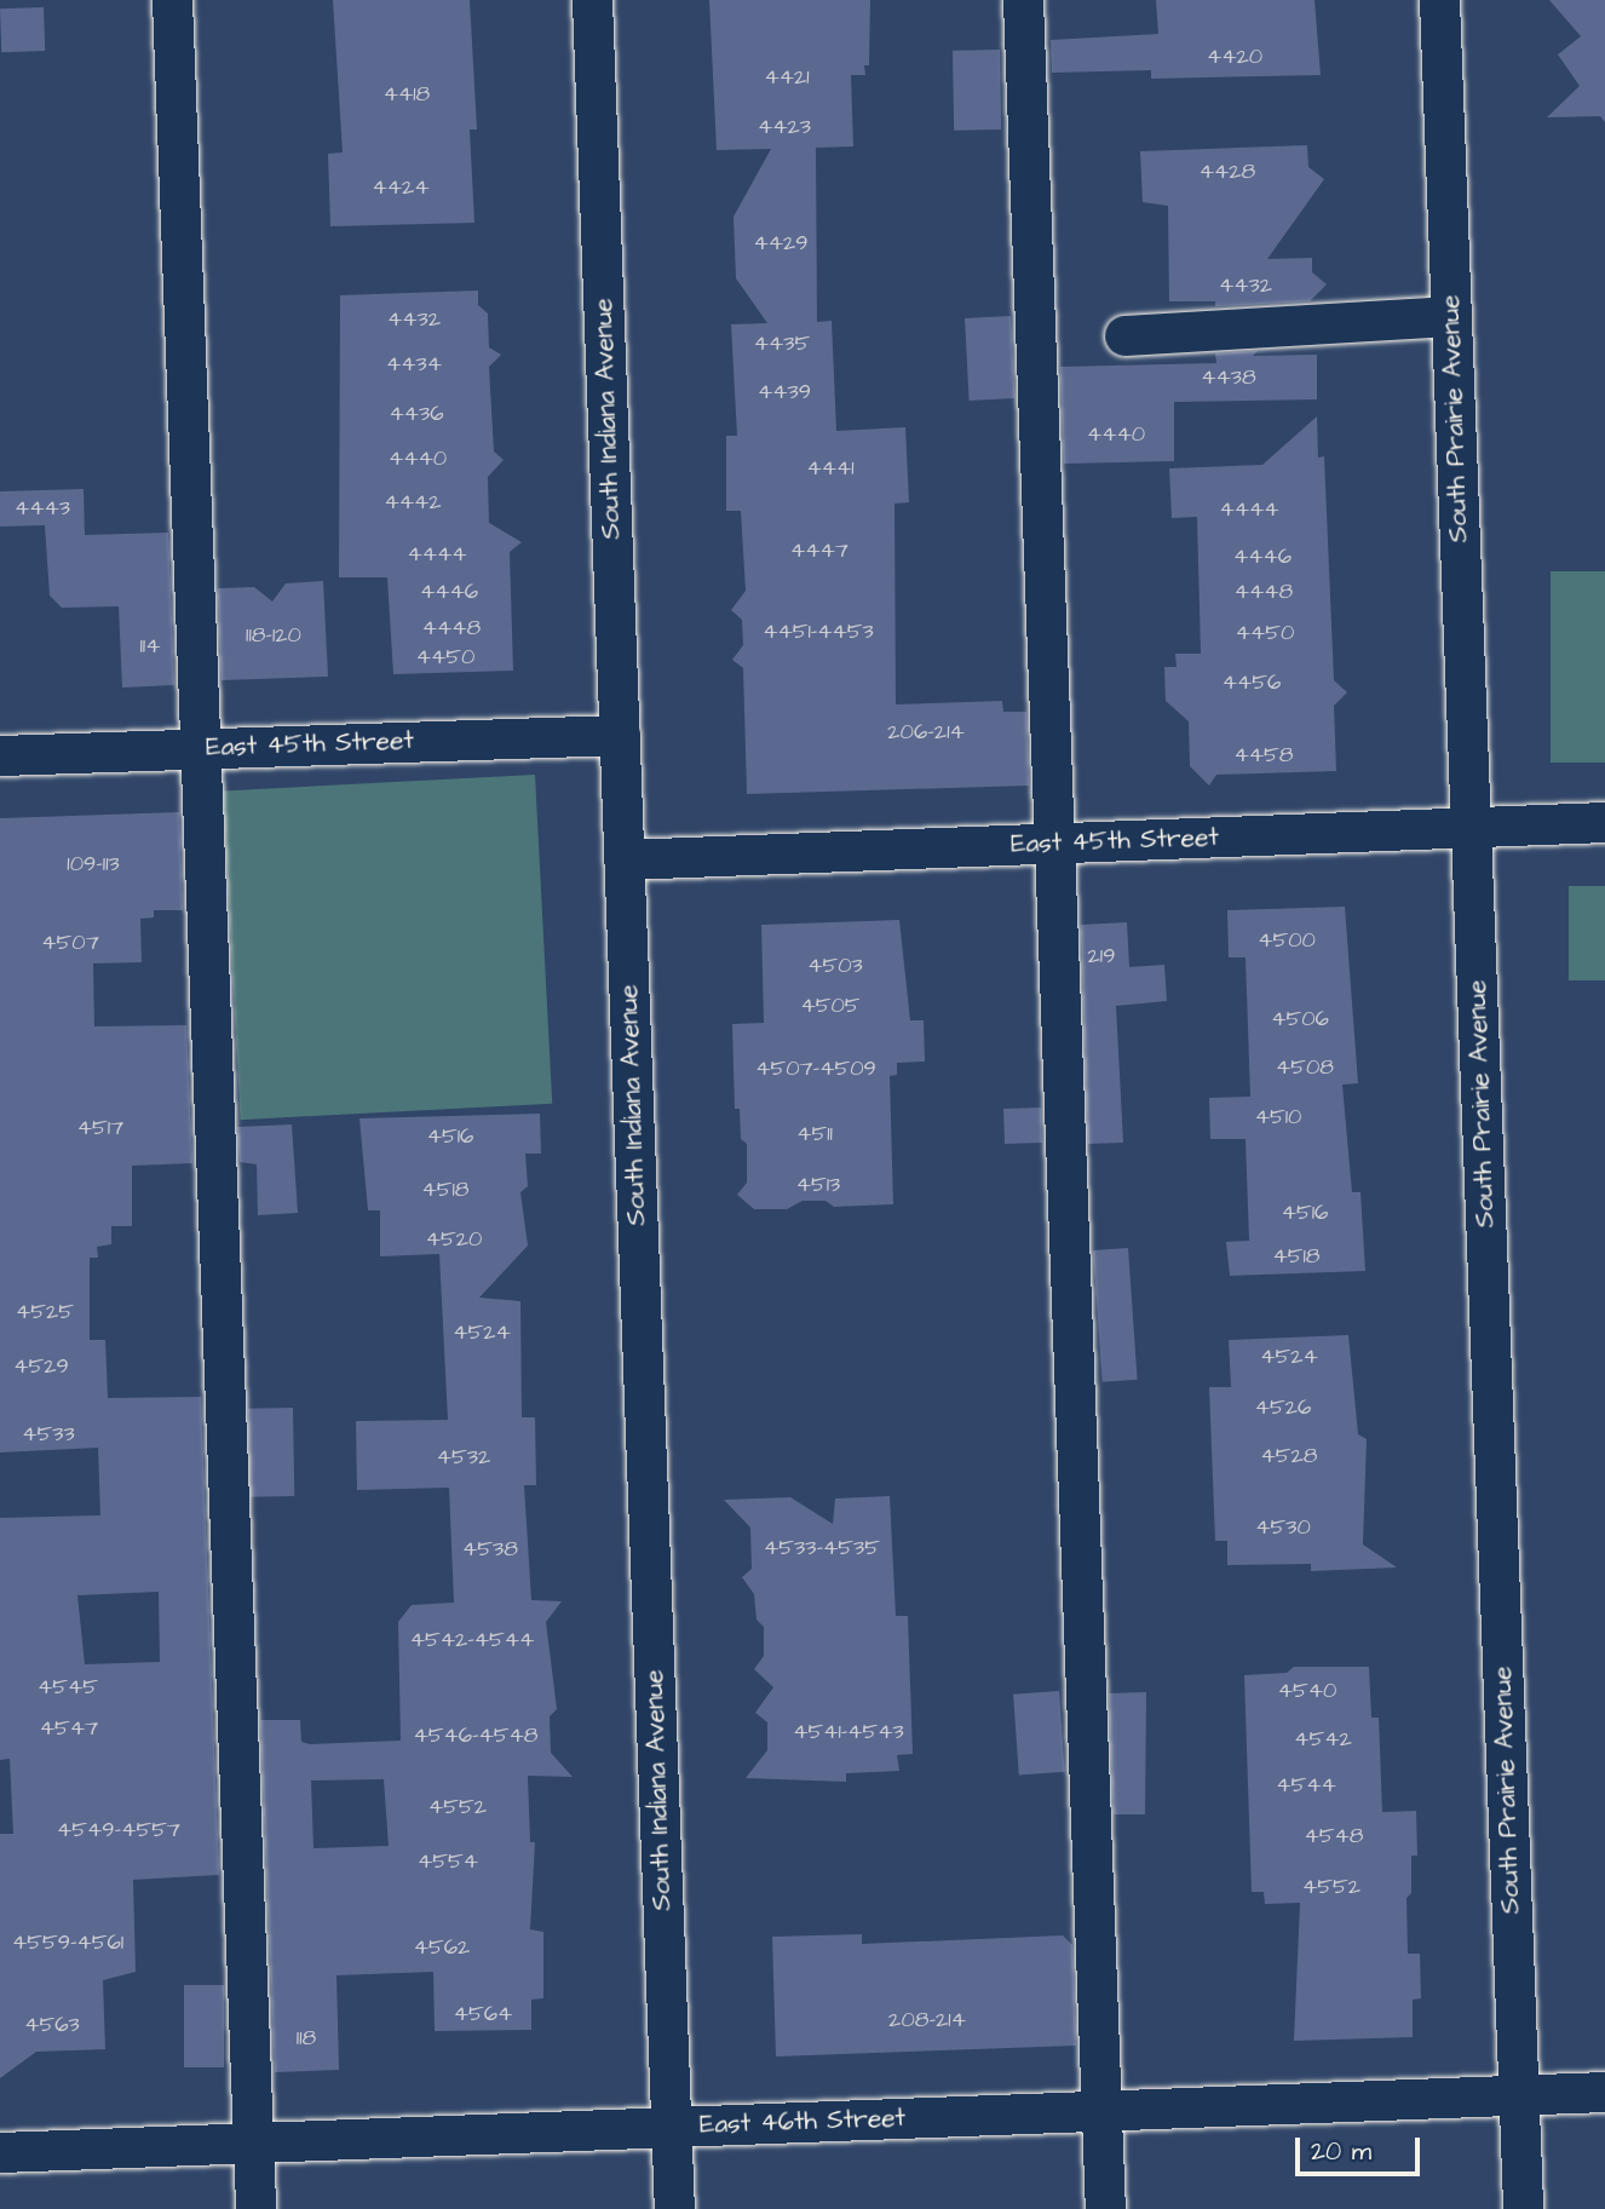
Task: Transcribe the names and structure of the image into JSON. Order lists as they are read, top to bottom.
{
  "streets": {
    "street": [
      "South Indiana Avenue",
      "South Prairie Avenue",
      "East 45th Street",
      "East 46th Street"
    ]
  },
  "crossings": [
    ["South Indiana Avenue", "East 45th Street"],
    ["South Indiana Avenue", "East 46th Street"],
    ["South Prairie Avenue", "East 45th Street"],
    ["South Prairie Avenue", "East 46th Street"]
  ],
  "house_numbers": [
    "4420",
    "4421",
    "4418",
    "4423",
    "4428",
    "4424",
    "4429",
    "4432",
    "4432",
    "4435",
    "4434",
    "4438",
    "4439",
    "4436",
    "4440",
    "4440",
    "4441",
    "4442",
    "4443",
    "4444",
    "4447",
    "4444",
    "4446",
    "4446",
    "4448",
    "4448",
    "4451-4453",
    "4450",
    "118-120",
    "114",
    "4450",
    "4456",
    "206-214",
    "4458",
    "109-113",
    "4500",
    "4507",
    "219",
    "4503",
    "4505",
    "4506",
    "4508",
    "4507-4509",
    "4510",
    "4517",
    "4511",
    "4516",
    "4513",
    "4518",
    "4516",
    "4520",
    "4518",
    "4525",
    "4524",
    "4524",
    "4529",
    "4526",
    "4533",
    "4528",
    "4532",
    "4530",
    "4533-4535",
    "4538",
    "4542-4544",
    "4545",
    "4540",
    "4547",
    "4541-4543",
    "4546-4548",
    "4542",
    "4544",
    "4552",
    "4549-4557",
    "4548",
    "4554",
    "4552",
    "4559-4561",
    "4562",
    "4564",
    "208-214",
    "4563",
    "118"
  ],
  "scale_bar": "20 m"
}
